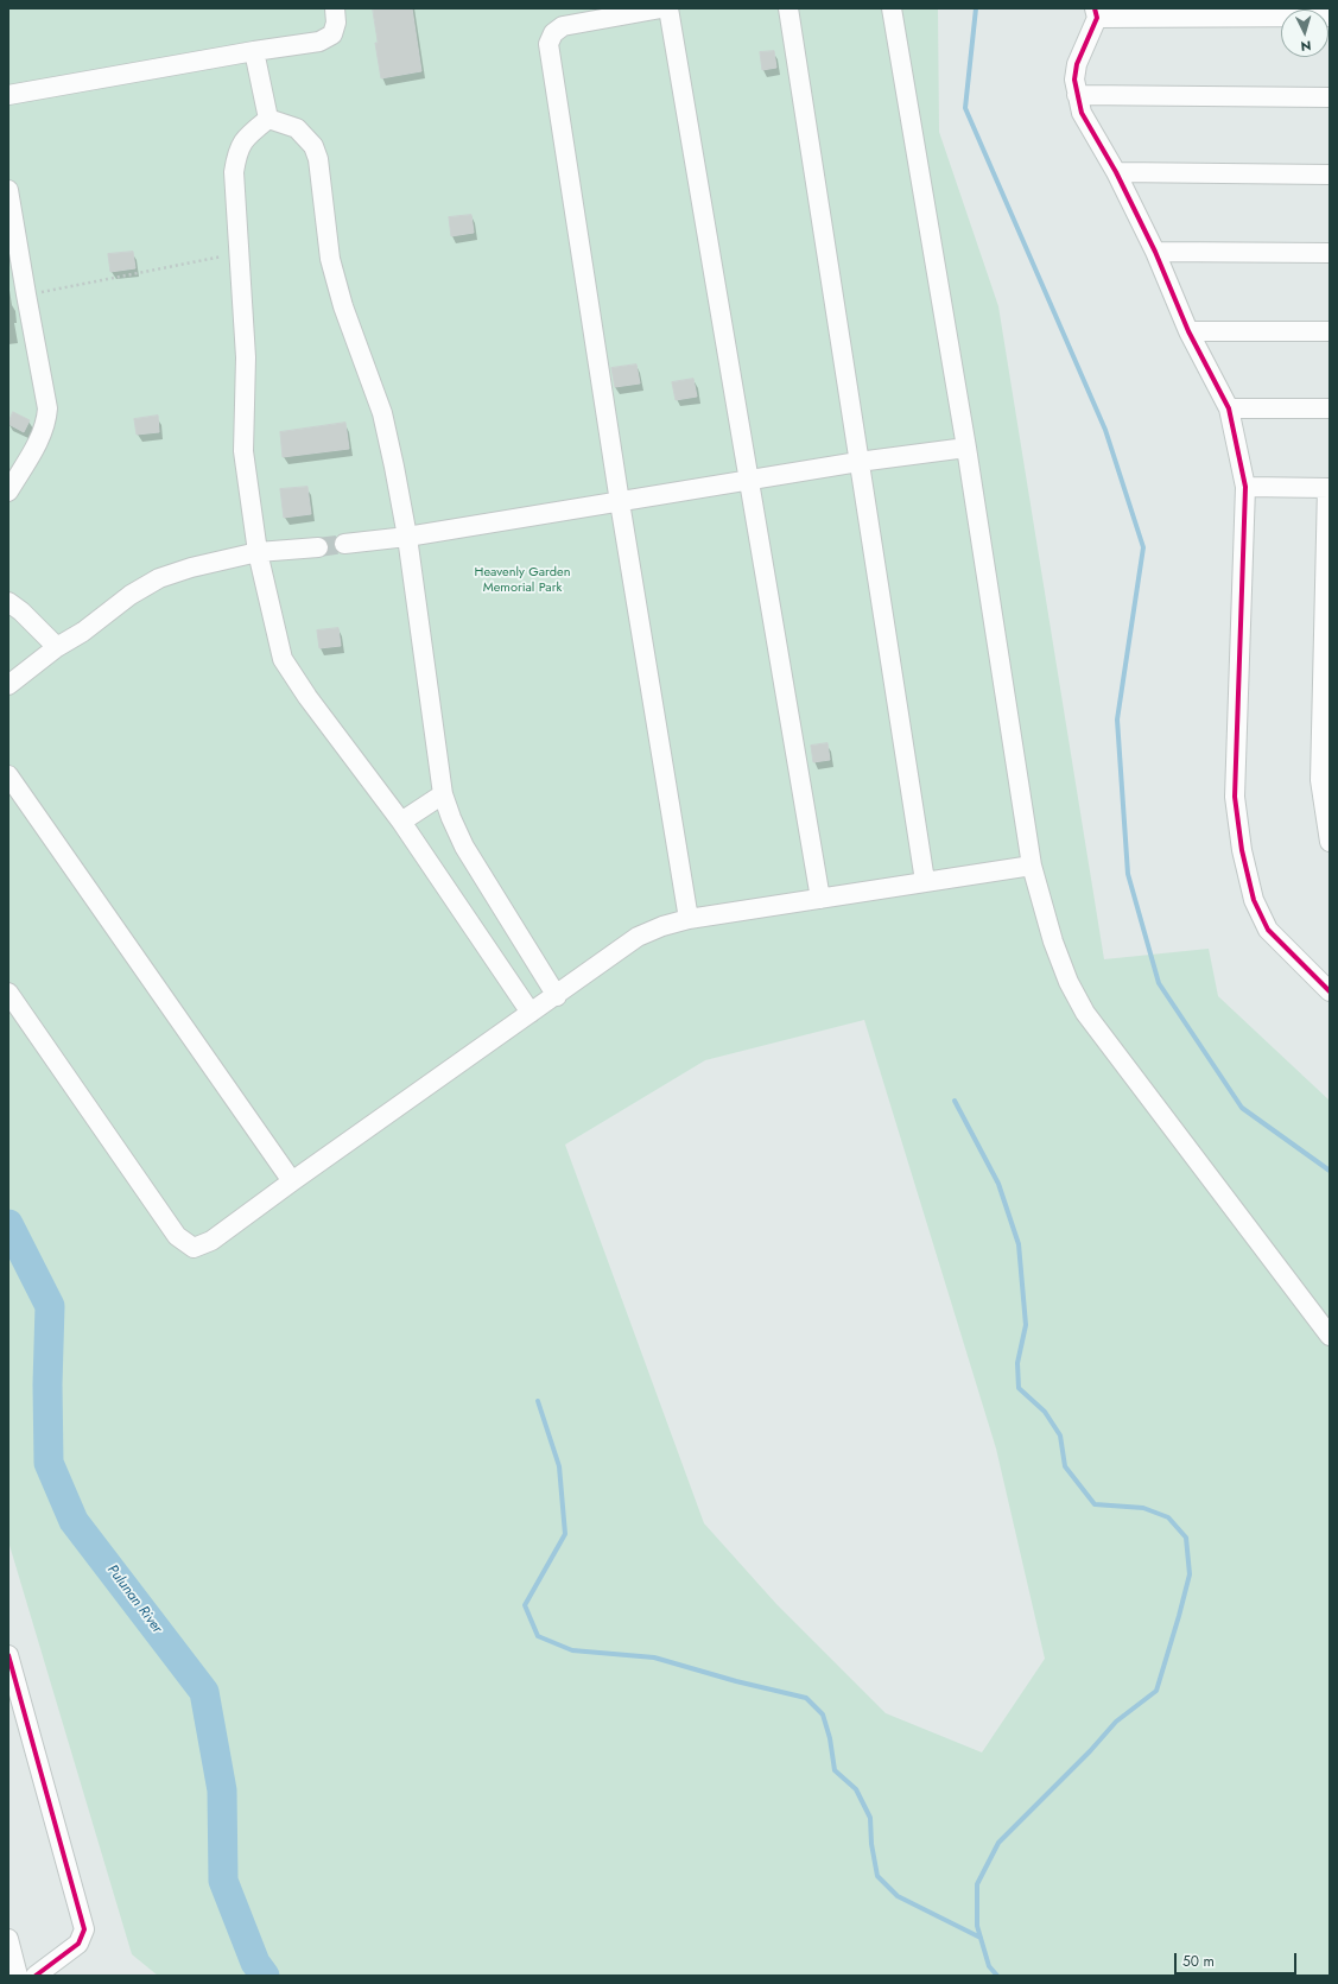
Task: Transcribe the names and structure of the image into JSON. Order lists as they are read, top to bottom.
{
  "water": ["Pulunan River"],
  "parks": ["Heavenly Garden Memorial Park"],
  "scale_bar": "50 m",
  "north": "bottom"
}
